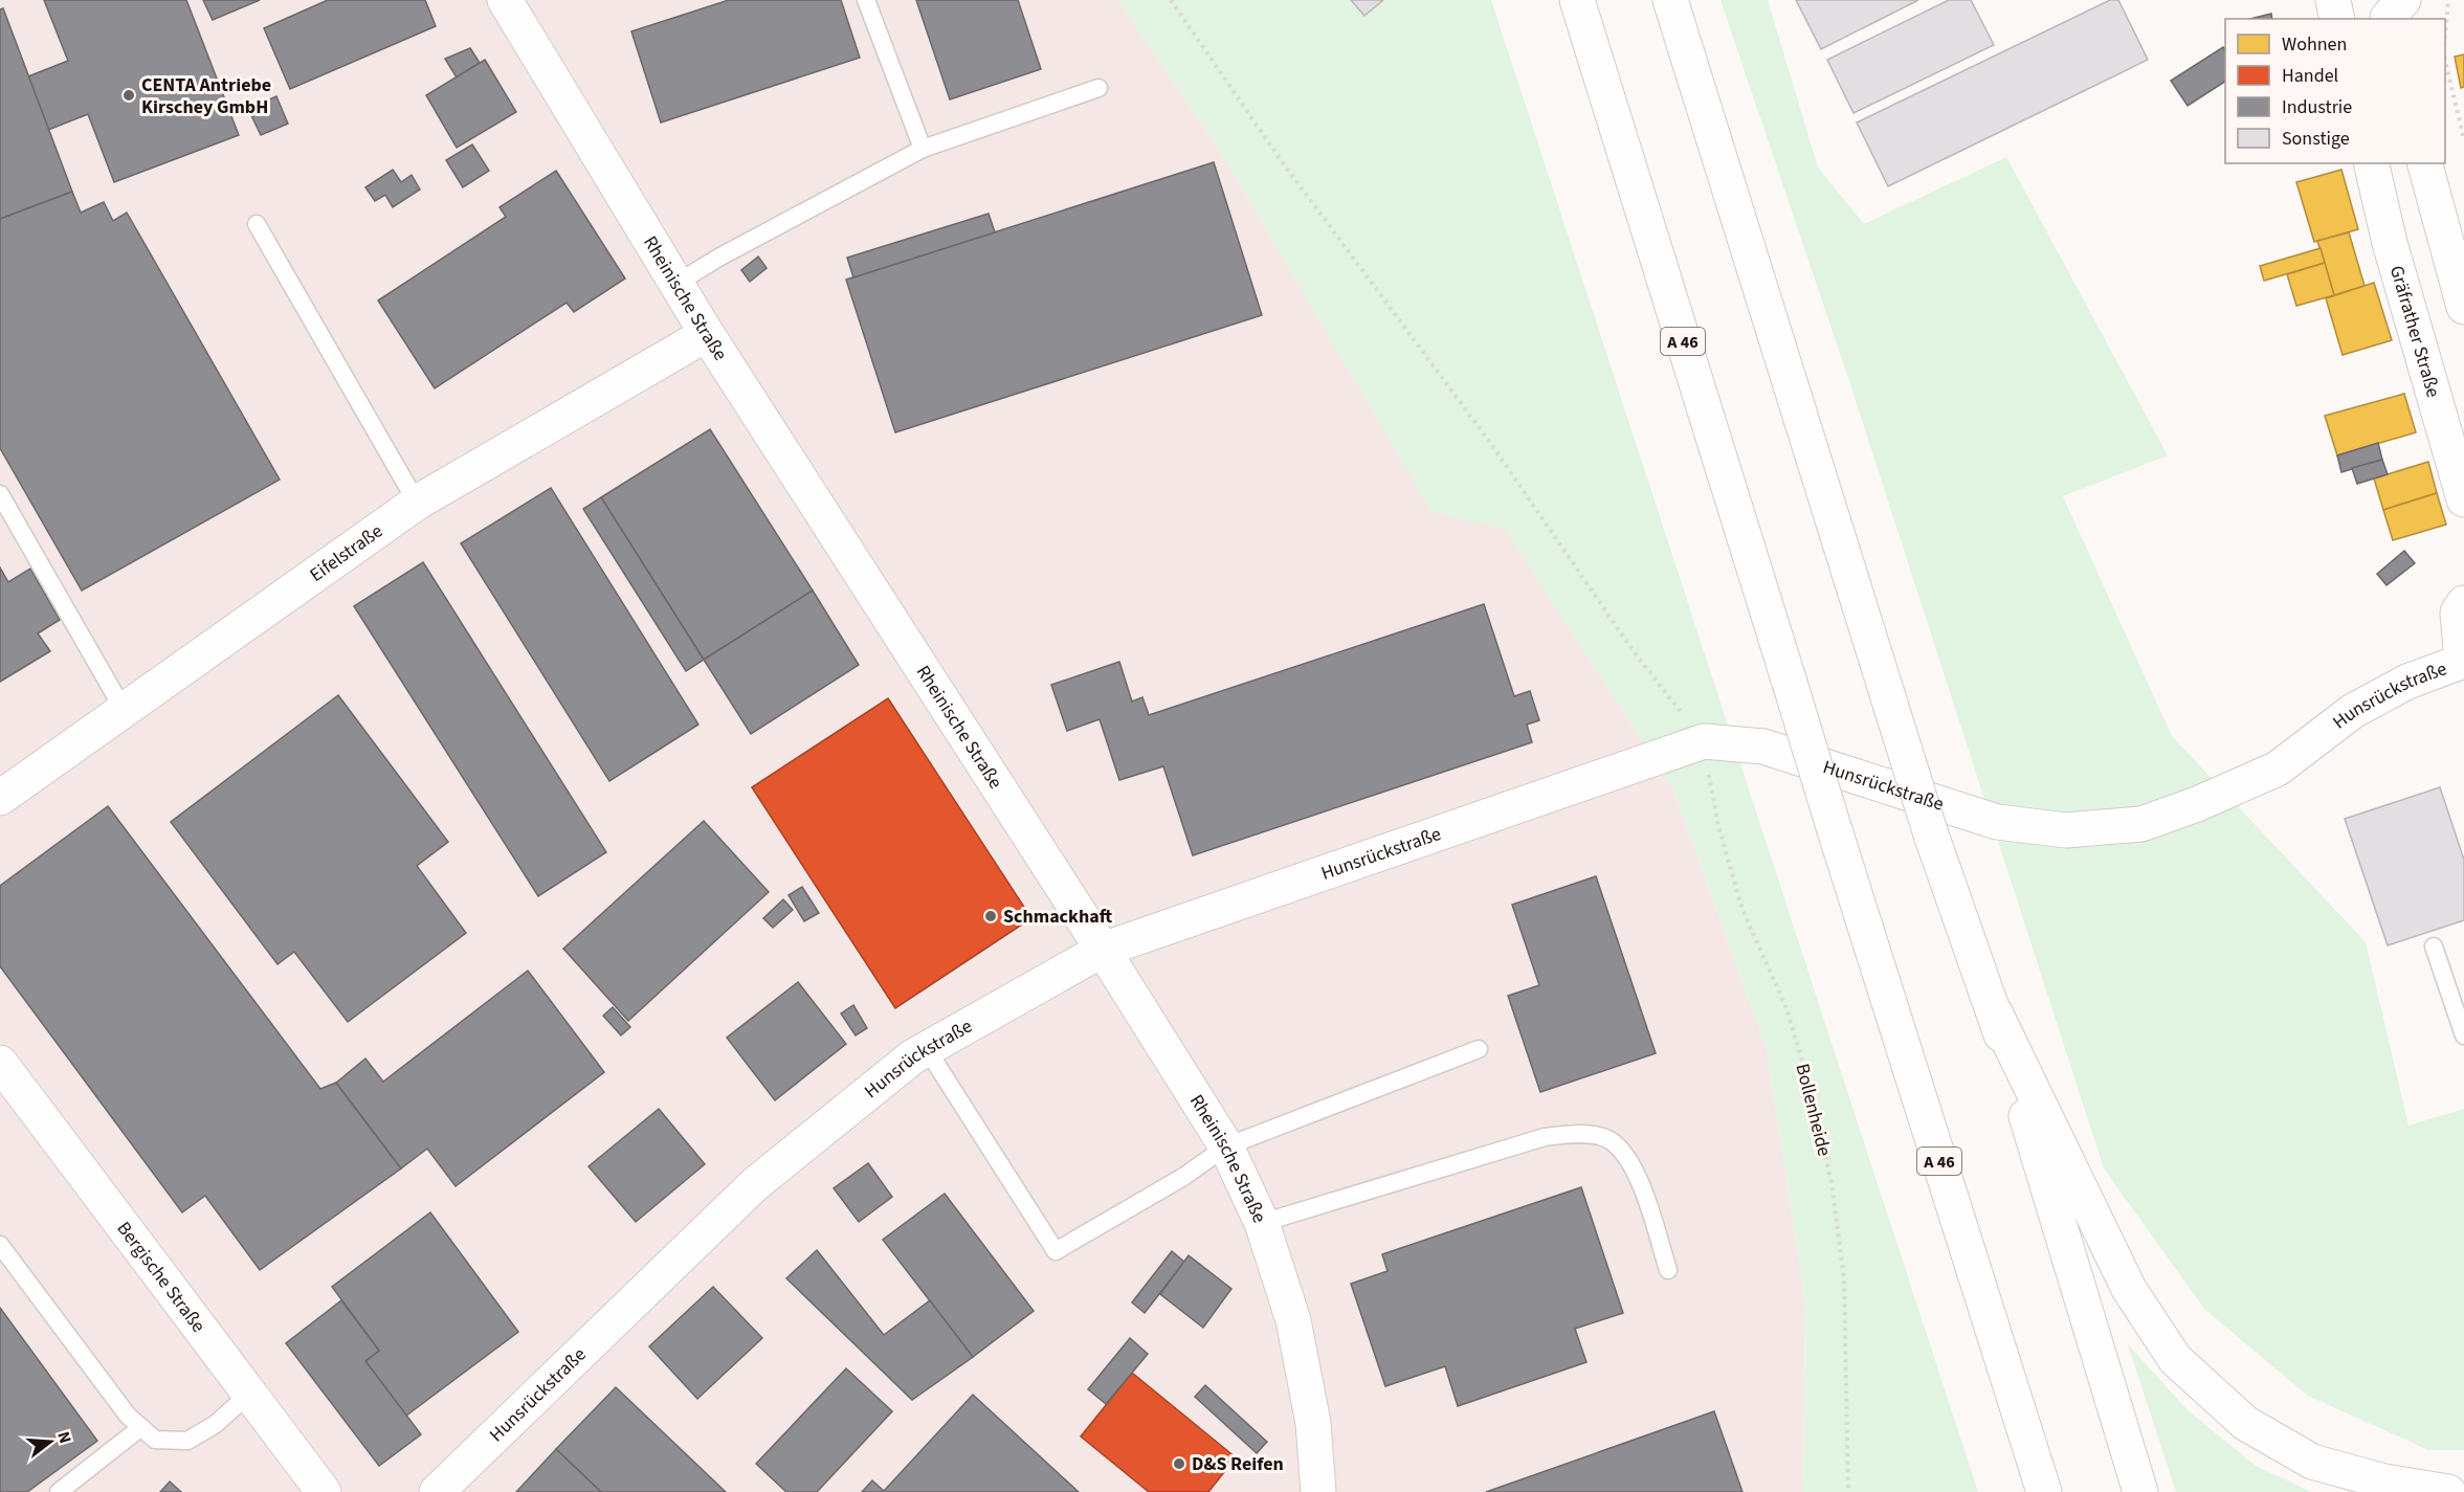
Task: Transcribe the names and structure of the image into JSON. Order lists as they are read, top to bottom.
{
  "streets": {
    "main road": [
      "Rheinische Straße",
      "Gräfrather Straße",
      "A 46",
      "Eifelstraße",
      "Hunsrückstraße",
      "Bergische Straße"
    ],
    "path": ["Bollenheide"]
  },
  "crossings": [
    ["Rheinische Straße", "Eifelstraße"],
    ["Rheinische Straße", "Hunsrückstraße"],
    ["Hunsrückstraße", "Bollenheide"]
  ],
  "places": ["CENTA Antriebe Kirschey GmbH", "Schmackhaft", "D&S Reifen"],
  "legend": [
    "Wohnen",
    "Handel",
    "Industrie",
    "Sonstige"
  ],
  "north": "right"
}
